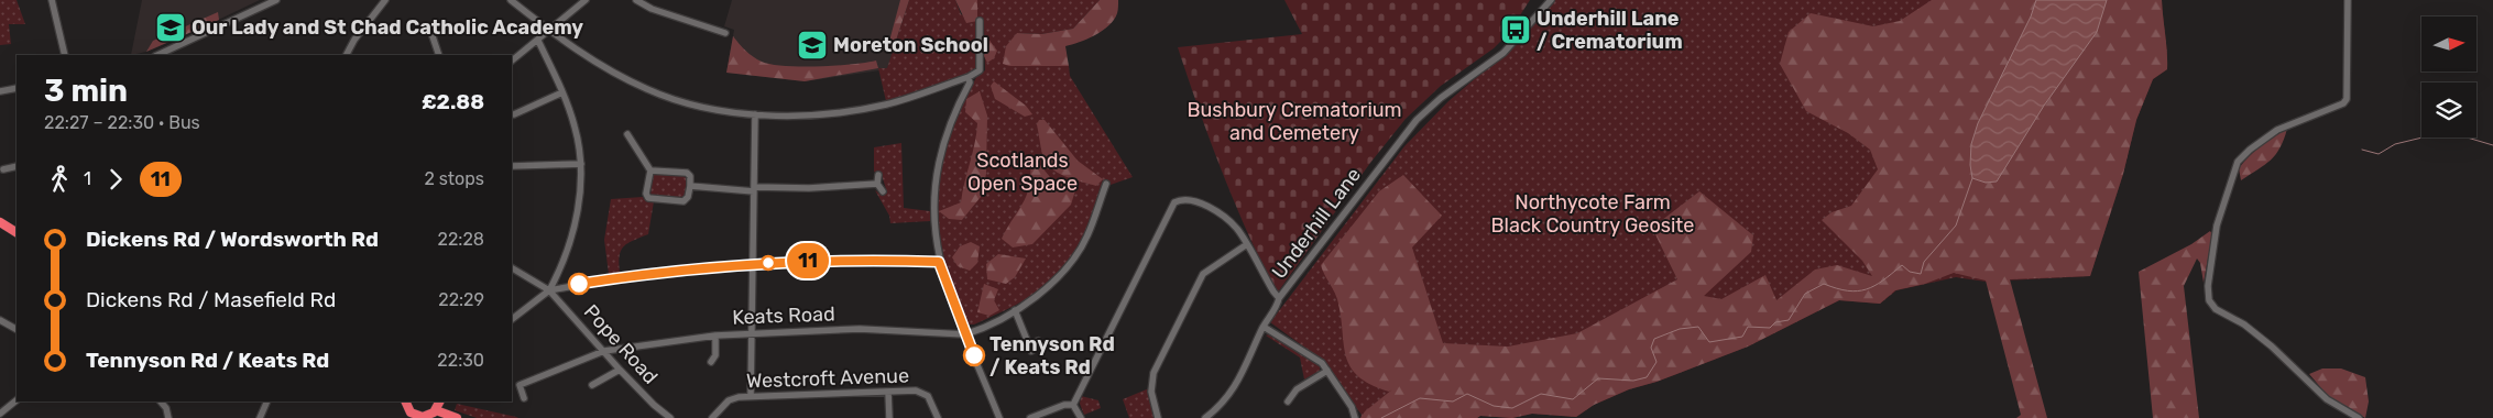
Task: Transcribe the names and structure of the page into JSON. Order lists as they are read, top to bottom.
{
  "streets": {
    "street": [
      "Underhill Lane",
      "Keats Road",
      "Pope Road",
      "Westcroft Avenue"
    ]
  },
  "crossings": [
    ["Keats Road", "Pope Road"]
  ],
  "parks": ["Bushbury Crematorium and Cemetery", "Scotlands Open Space", "Northycote Farm Black Country Geosite"],
  "places": {
    "school or university": ["Our Lady and St Chad Catholic Academy", "Moreton School"],
    "bus stop": ["Underhill Lane / Crematorium"],
    "other": ["Tennyson Rd / Keats Rd"]
  },
  "lines": ["bus line 11"],
  "north": "right",
  "page": {
    "on_map": "11",
    "heading": ["3 min", "22:27 – 22:30 · Bus", "£2.88"],
    "legs": ["1", "11", "2 stops"],
    "list": [
      {
        "name": "Dickens Rd / Wordsworth Rd",
        "value": "22:28"
      },
      {
        "name": "Dickens Rd / Masefield Rd",
        "value": "22:29"
      },
      {
        "name": "Tennyson Rd / Keats Rd",
        "value": "22:30"
      }
    ]
  }
}
